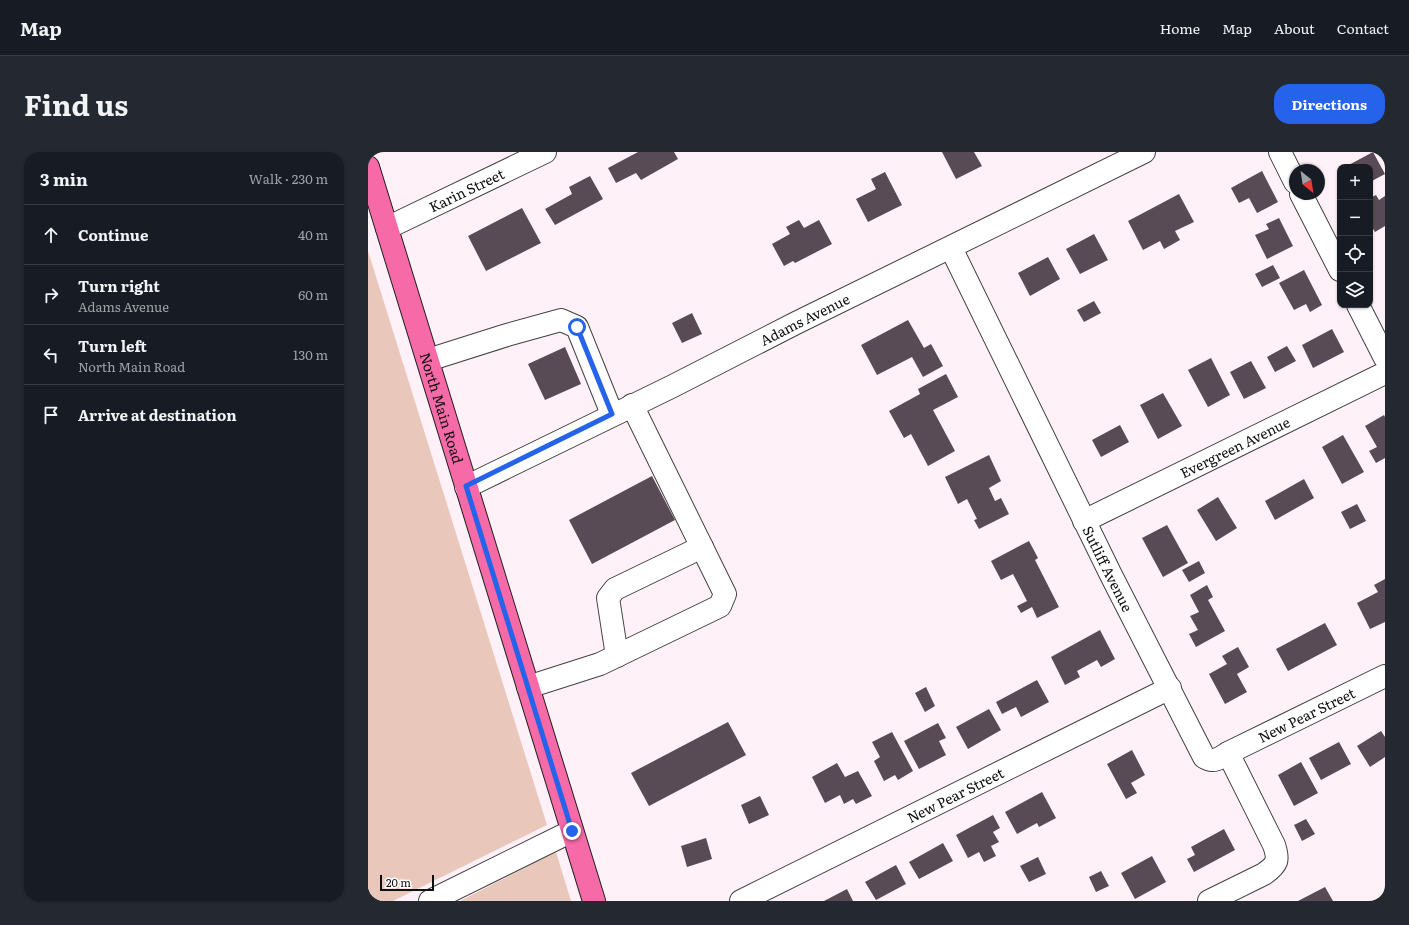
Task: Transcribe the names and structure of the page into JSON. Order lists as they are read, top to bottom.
{
  "streets": {
    "main road": ["North Main Road"],
    "street": [
      "Karin Street",
      "Adams Avenue",
      "Evergreen Avenue",
      "Sutliff Avenue",
      "New Pear Street"
    ]
  },
  "crossings": [
    ["Karin Street", "North Main Road"],
    ["Adams Avenue", "North Main Road"],
    ["Adams Avenue", "Sutliff Avenue"],
    ["Evergreen Avenue", "Sutliff Avenue"],
    ["Sutliff Avenue", "New Pear Street"]
  ],
  "scale_bar": "20 m",
  "north": "bottom right",
  "page": {
    "header": "Map",
    "nav": [
      "Home",
      "Map",
      "About",
      "Contact"
    ],
    "title": "Find us",
    "buttons": "Directions",
    "heading": ["3 min", "Walk · 230 m"],
    "map_buttons": ["+", "−"],
    "list": [
      ["Continue", "40 m"],
      ["Turn right", "Adams Avenue", "60 m"],
      ["Turn left", "North Main Road", "130 m"],
      "Arrive at destination"
    ],
    "scale": "20 m"
  }
}
